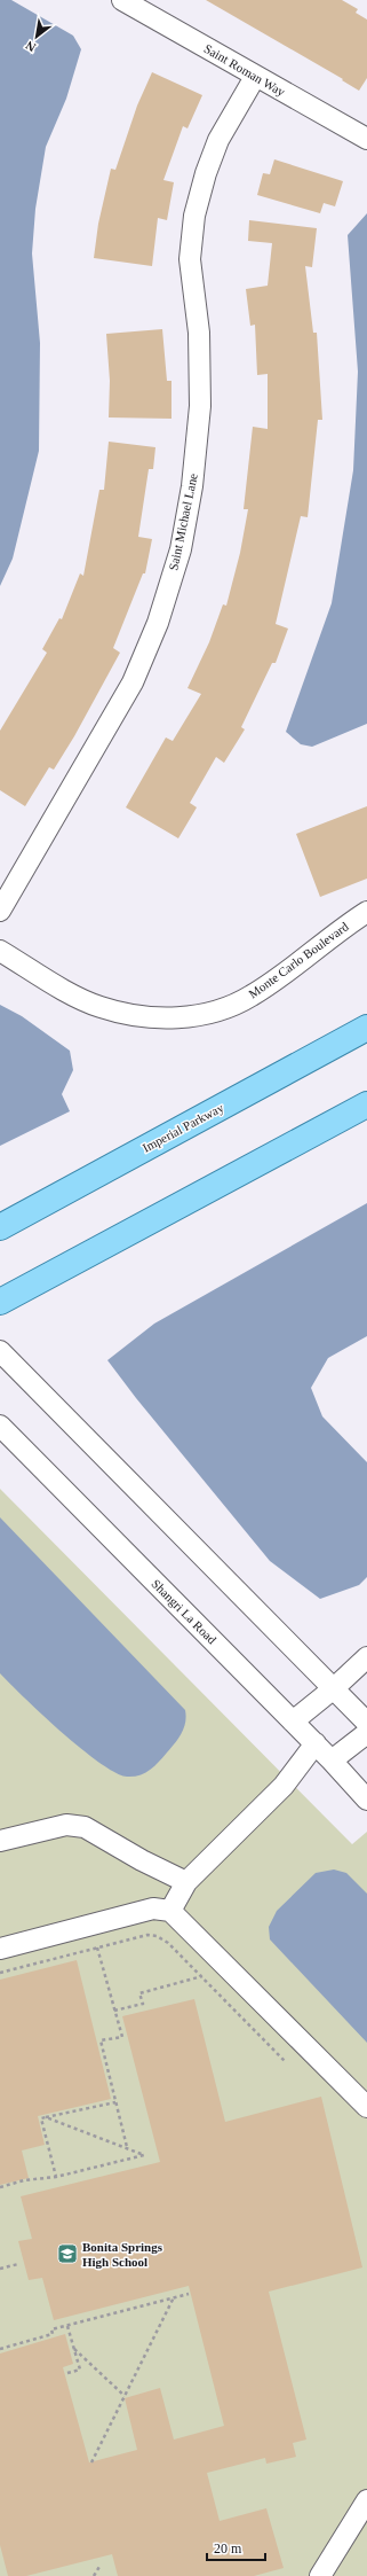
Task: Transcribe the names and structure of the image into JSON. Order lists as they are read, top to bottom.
{
  "streets": {
    "main road": ["Imperial Parkway"],
    "street": [
      "Saint Roman Way",
      "Saint Michael Lane",
      "Monte Carlo Boulevard",
      "Shangri La Road"
    ]
  },
  "crossings": [
    ["Saint Roman Way", "Saint Michael Lane"]
  ],
  "places": {
    "school or university": ["Bonita Springs High School"]
  },
  "scale_bar": "20 m",
  "north": "bottom left"
}
